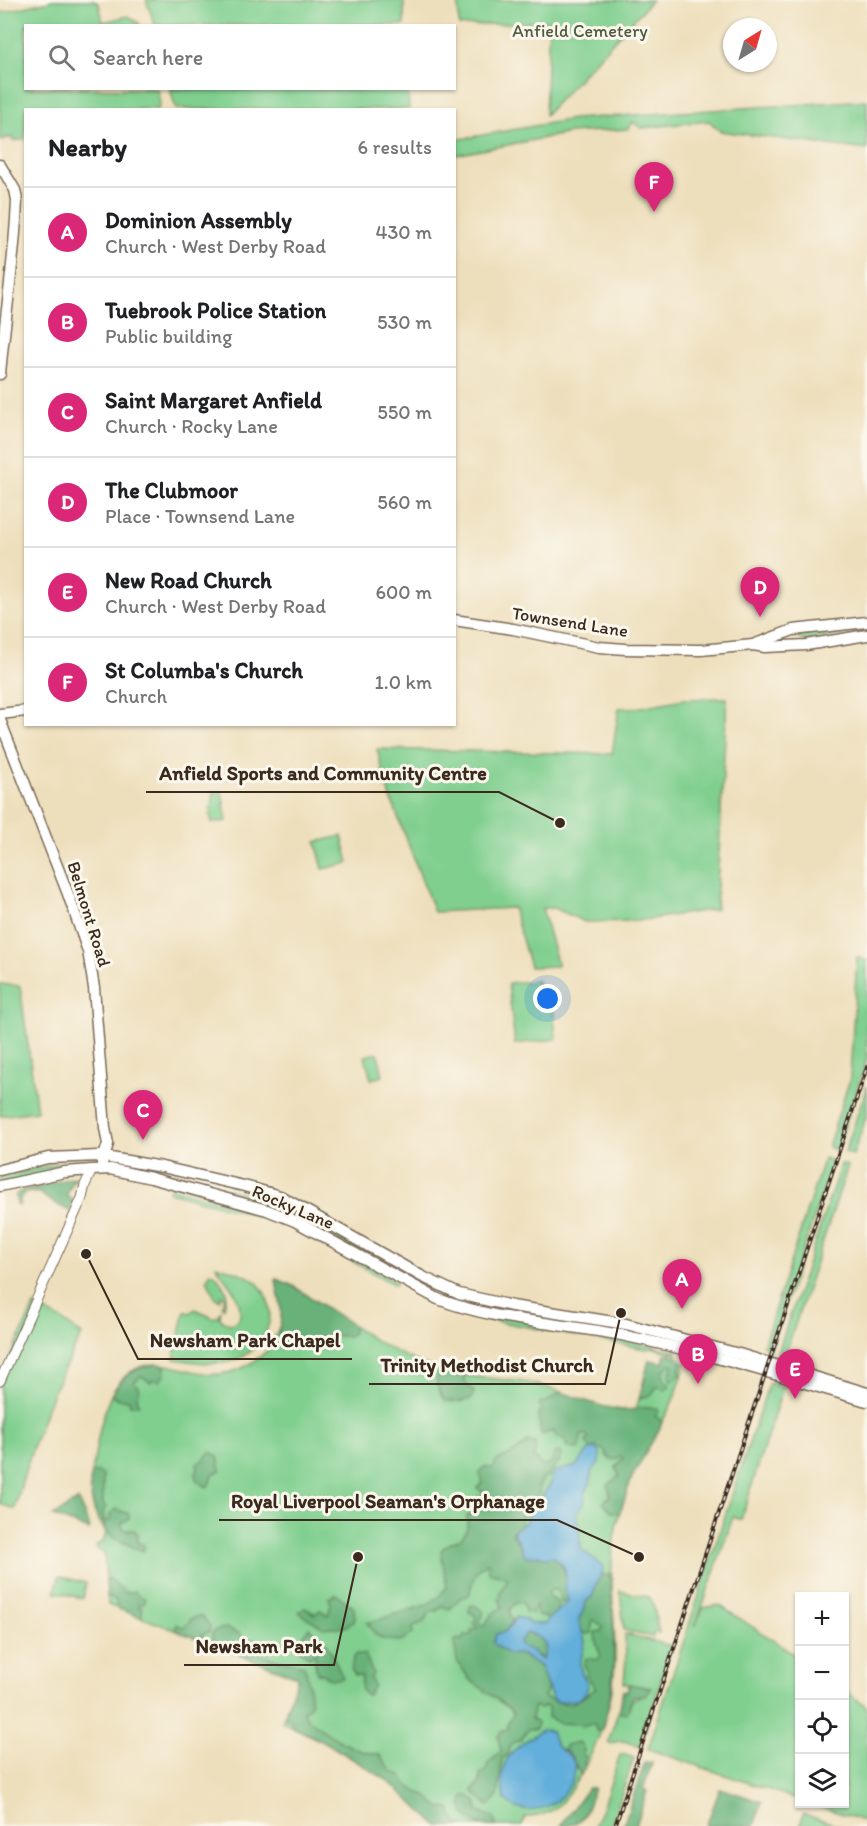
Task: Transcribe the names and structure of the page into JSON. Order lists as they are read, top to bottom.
{
  "streets": {
    "main road": ["Townsend Lane", "Belmont Road", "Rocky Lane"]
  },
  "crossings": [
    ["Belmont Road", "Rocky Lane"]
  ],
  "parks": ["Anfield Cemetery"],
  "places": [
    "Anfield Sports and Community Centre",
    "Newsham Park Chapel",
    "Trinity Methodist Church",
    "Newsham Park",
    "Royal Liverpool Seaman's Orphanage"
  ],
  "north": "top right",
  "page": {
    "search": "Search here",
    "heading": ["Nearby", "6 results"],
    "pins": [
      "F",
      "D",
      "C",
      "A",
      "B",
      "E"
    ],
    "list": [
      {
        "mark": "A",
        "name": "Dominion Assembly",
        "note": "Church · West Derby Road",
        "value": "430 m"
      },
      {
        "mark": "B",
        "name": "Tuebrook Police Station",
        "note": "Public building",
        "value": "530 m"
      },
      {
        "mark": "C",
        "name": "Saint Margaret Anfield",
        "note": "Church · Rocky Lane",
        "value": "550 m"
      },
      {
        "mark": "D",
        "name": "The Clubmoor",
        "note": "Place · Townsend Lane",
        "value": "560 m"
      },
      {
        "mark": "E",
        "name": "New Road Church",
        "note": "Church · West Derby Road",
        "value": "600 m"
      },
      {
        "mark": "F",
        "name": "St Columba's Church",
        "note": "Church",
        "value": "1.0 km"
      }
    ],
    "map_buttons": ["+", "−"]
  }
}
